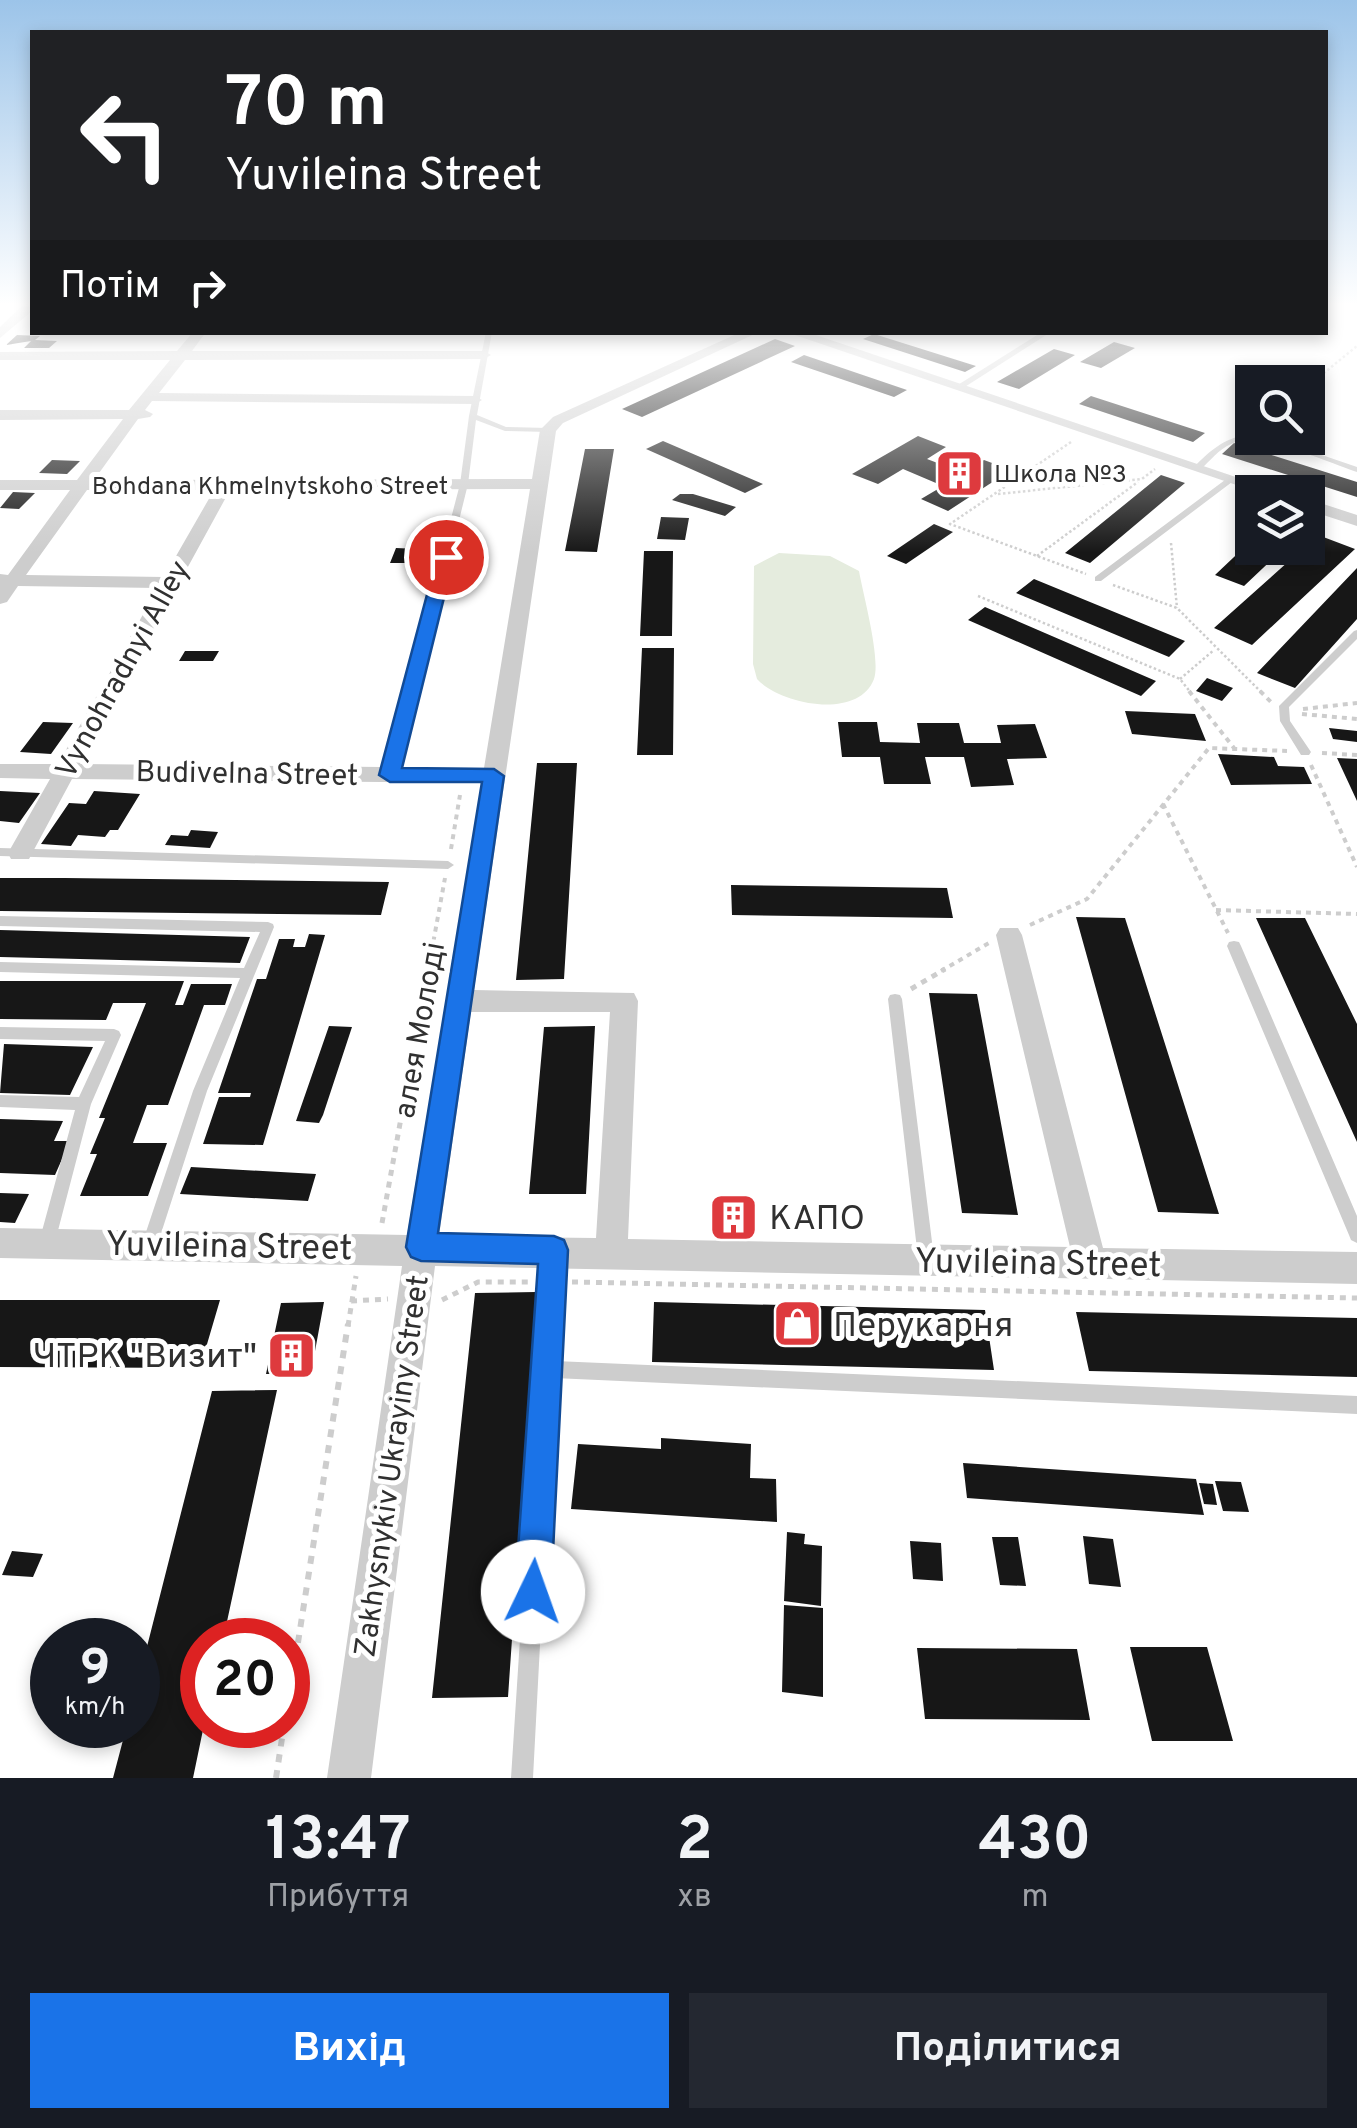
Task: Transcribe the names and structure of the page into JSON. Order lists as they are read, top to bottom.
{
  "streets": {
    "street": [
      "Bohdana Khmelnytskoho Street",
      "Vynohradnyi Alley",
      "Budivelna Street",
      "Yuvileina Street",
      "Zakhysnykiv Ukrayiny Street"
    ],
    "path": ["алея Молоді"]
  },
  "crossings": [
    ["Bohdana Khmelnytskoho Street", "Vynohradnyi Alley"],
    ["Bohdana Khmelnytskoho Street", "Zakhysnykiv Ukrayiny Street"],
    ["Vynohradnyi Alley", "Budivelna Street"],
    ["Budivelna Street", "алея Молоді"],
    ["Budivelna Street", "Zakhysnykiv Ukrayiny Street"],
    ["алея Молоді", "Yuvileina Street"],
    ["Yuvileina Street", "Zakhysnykiv Ukrayiny Street"]
  ],
  "places": {
    "building": ["Школа №3", "КАПО", "ЧТРК \"Визит\""],
    "shop": ["Перукарня"]
  },
  "page": {
    "turn": ["70 m", "Yuvileina Street"],
    "then": "Потім",
    "speed": "9 km/h",
    "limit": "20",
    "eta": [
      "13:47",
      "Прибуття",
      "2",
      "хв",
      "430",
      "m"
    ],
    "buttons": ["Вихід", "Поділитися"]
  }
}
